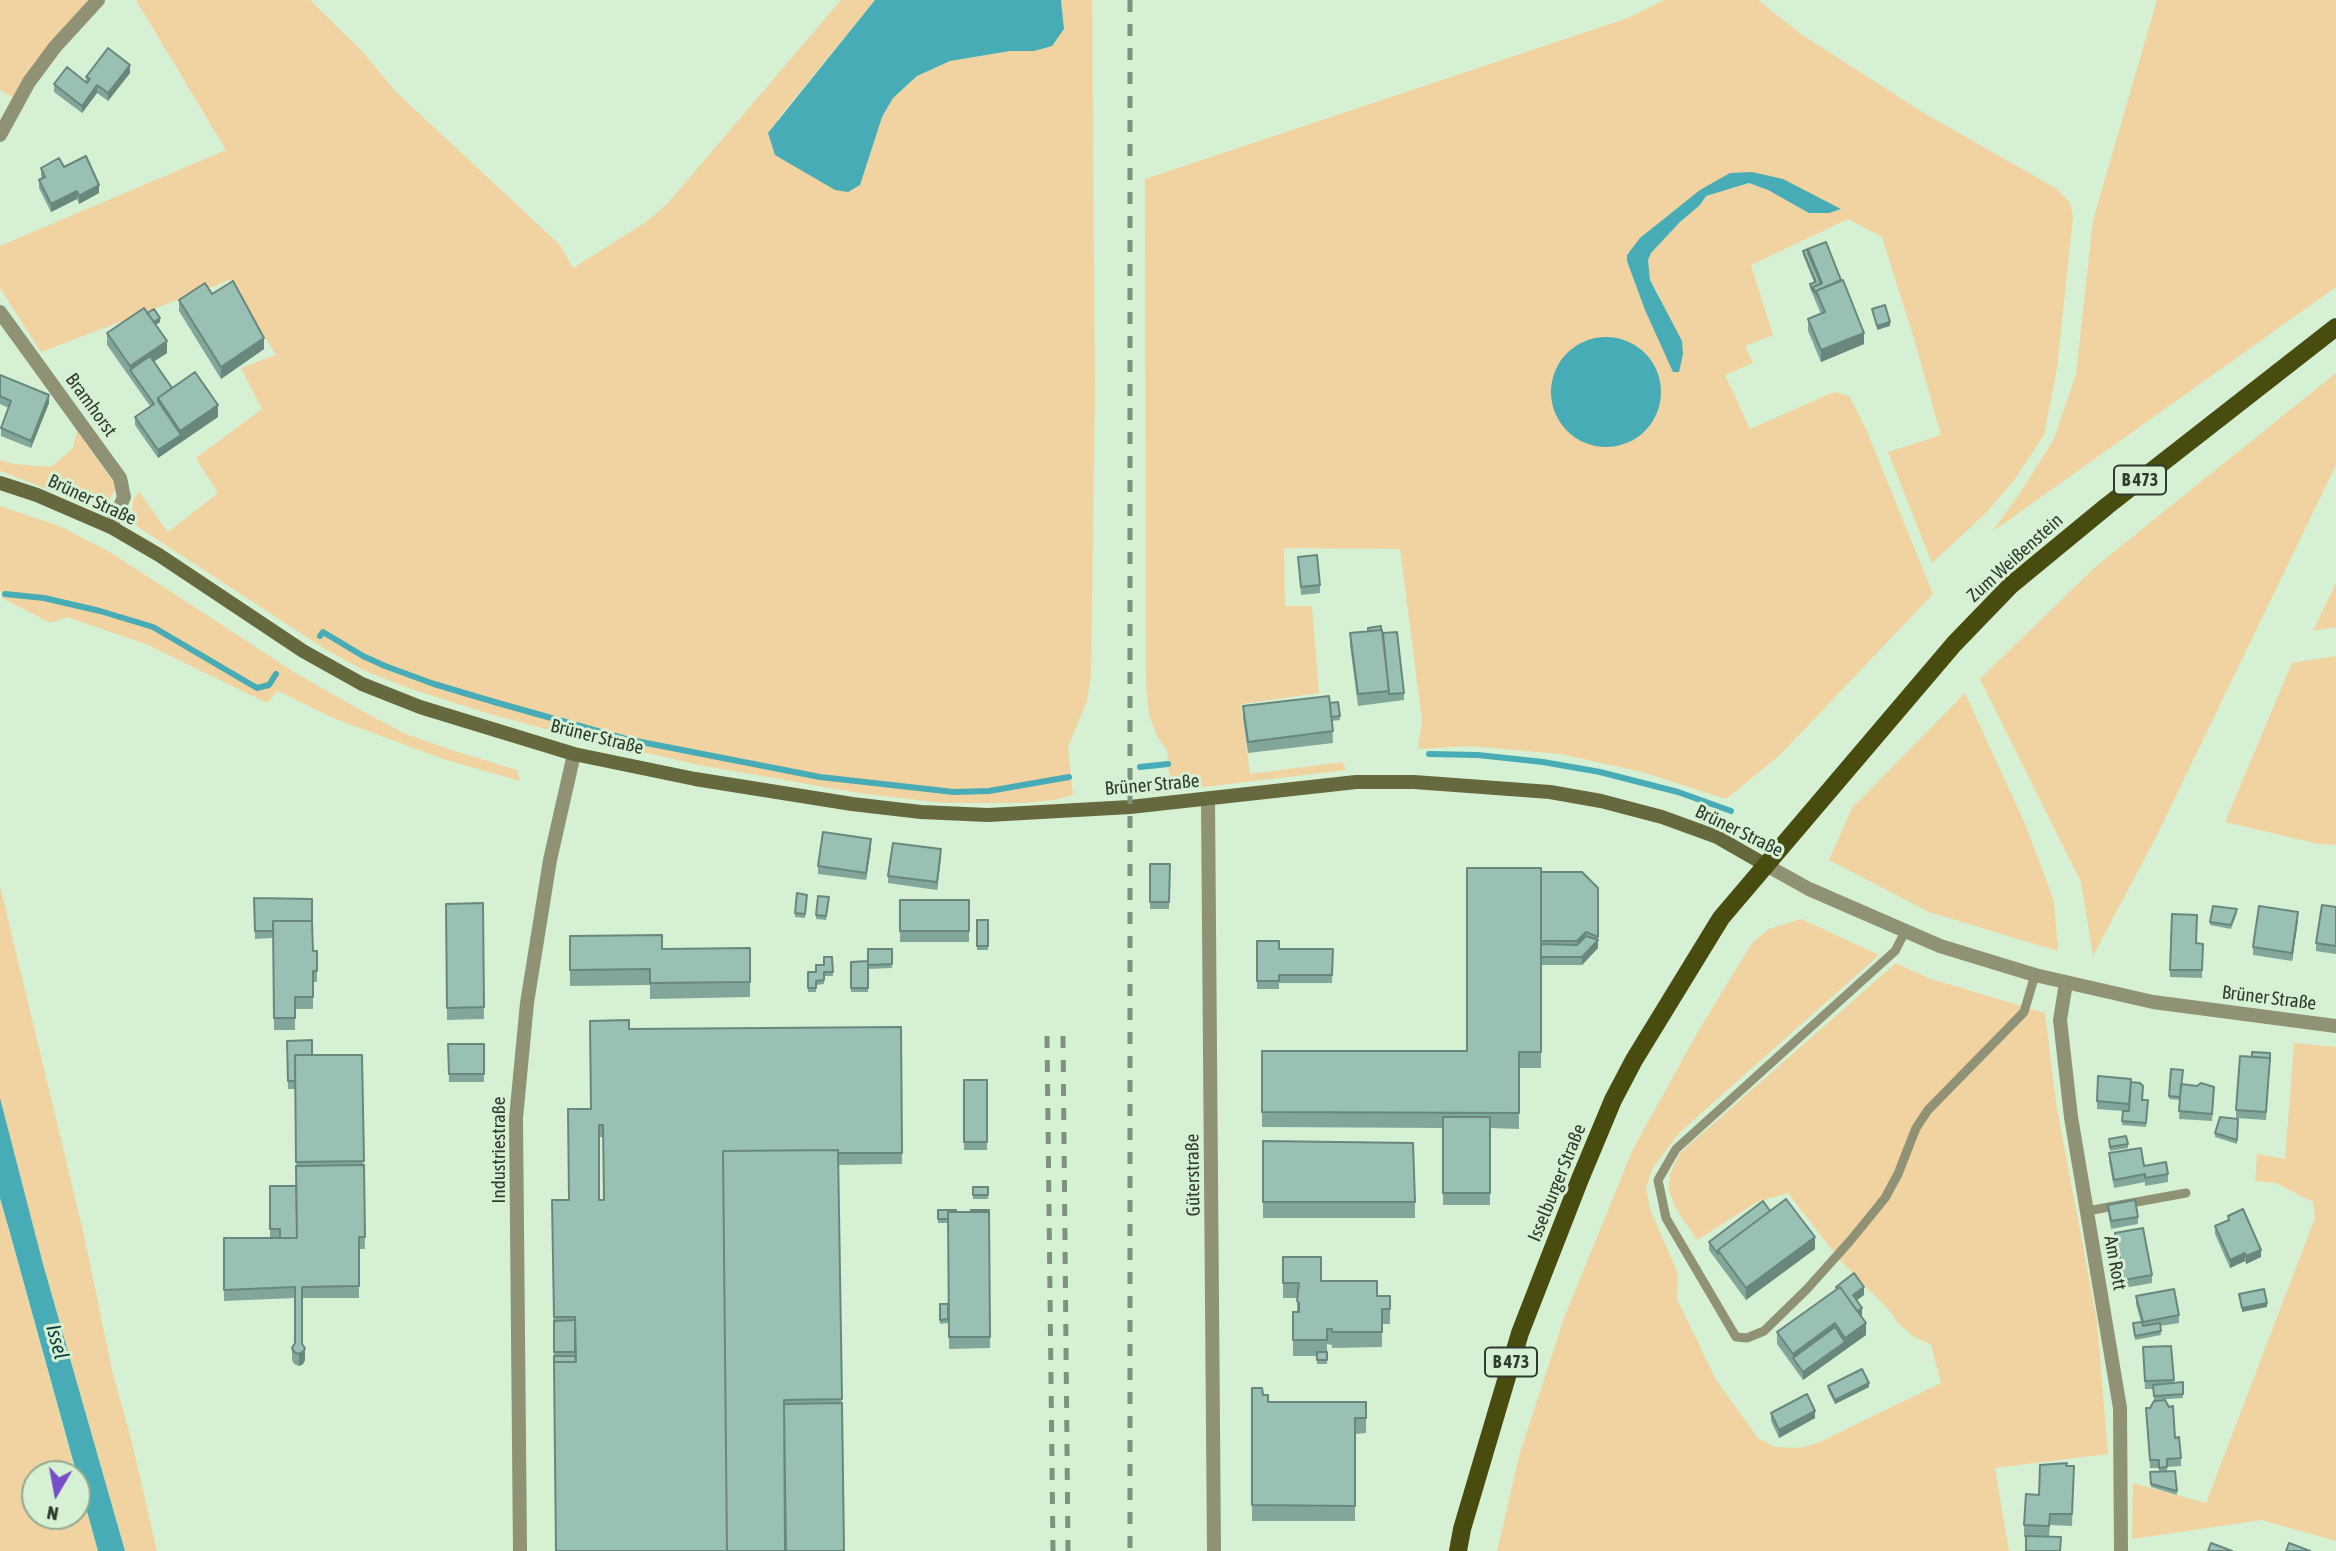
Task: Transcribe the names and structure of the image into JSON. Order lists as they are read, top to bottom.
{
  "streets": {
    "main road": [
      "B 473",
      "Brüner Straße",
      "Zum Weißenstein",
      "Isselburger Straße"
    ],
    "street": [
      "Bramhorst",
      "Industriestraße",
      "Güterstraße",
      "Am Rott"
    ]
  },
  "crossings": [
    ["Bramhorst", "Brüner Straße"],
    ["Brüner Straße", "Zum Weißenstein"],
    ["Brüner Straße", "Industriestraße"],
    ["Brüner Straße", "Güterstraße"],
    ["Brüner Straße", "Isselburger Straße"],
    ["Brüner Straße", "Am Rott"],
    ["Zum Weißenstein", "Isselburger Straße"]
  ],
  "water": ["Issel"],
  "north": "bottom"
}
